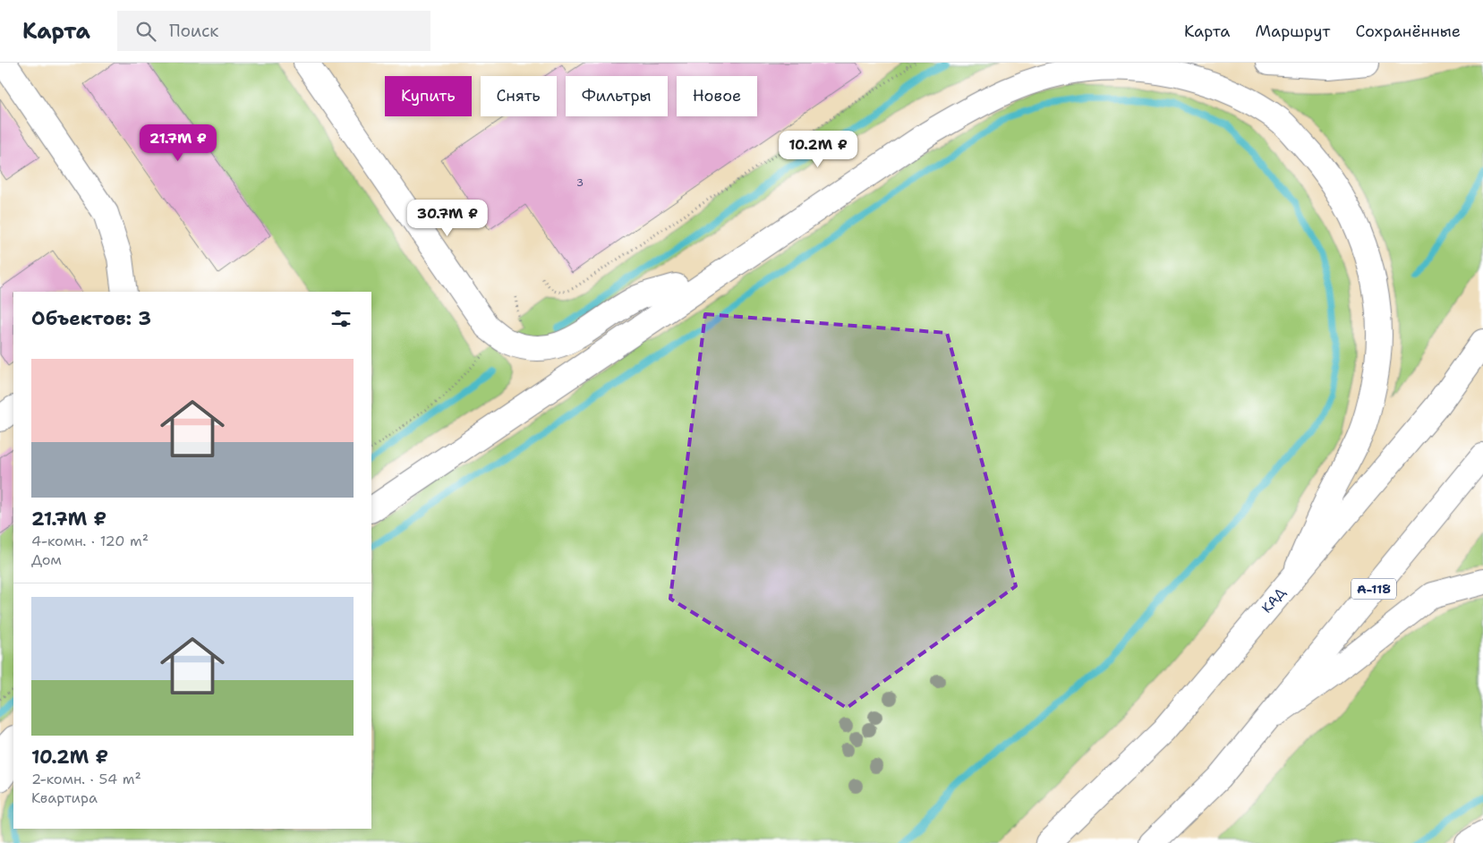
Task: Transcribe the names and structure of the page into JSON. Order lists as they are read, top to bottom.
{
  "streets": {
    "main road": ["А-118", "КАД"]
  },
  "house_numbers": ["3"],
  "page": {
    "header": "Карта",
    "search": "Поиск",
    "nav": ["Карта", "Маршрут", "Сохранённые"],
    "chip": [
      "Купить",
      "Снять",
      "Фильтры",
      "Новое"
    ],
    "price": ["21.7M ₽", "10.2M ₽", "30.7M ₽"],
    "heading": "Объектов: 3",
    "list": [
      {
        "name": "21.7M ₽",
        "note": "4-комн. · 120 m² · Дом"
      },
      {
        "name": "10.2M ₽",
        "note": "2-комн. · 54 m² · Квартира"
      }
    ]
  }
}
